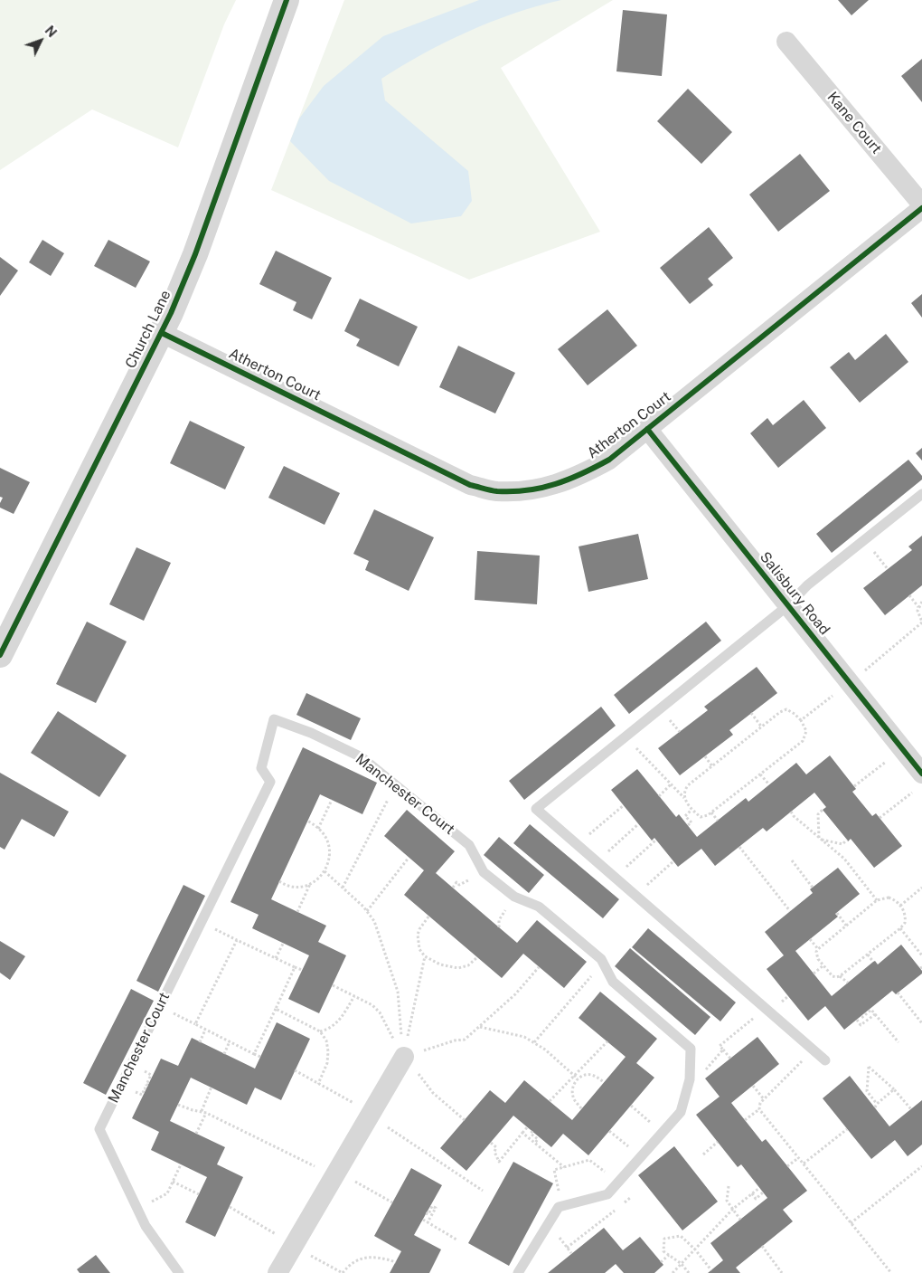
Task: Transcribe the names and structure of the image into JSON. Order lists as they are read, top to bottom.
{
  "streets": {
    "street": [
      "Kane Court",
      "Church Lane",
      "Atherton Court",
      "Salisbury Road"
    ],
    "lane": ["Manchester Court"]
  },
  "crossings": [
    ["Church Lane", "Atherton Court"],
    ["Atherton Court", "Salisbury Road"]
  ],
  "north": "top right"
}
